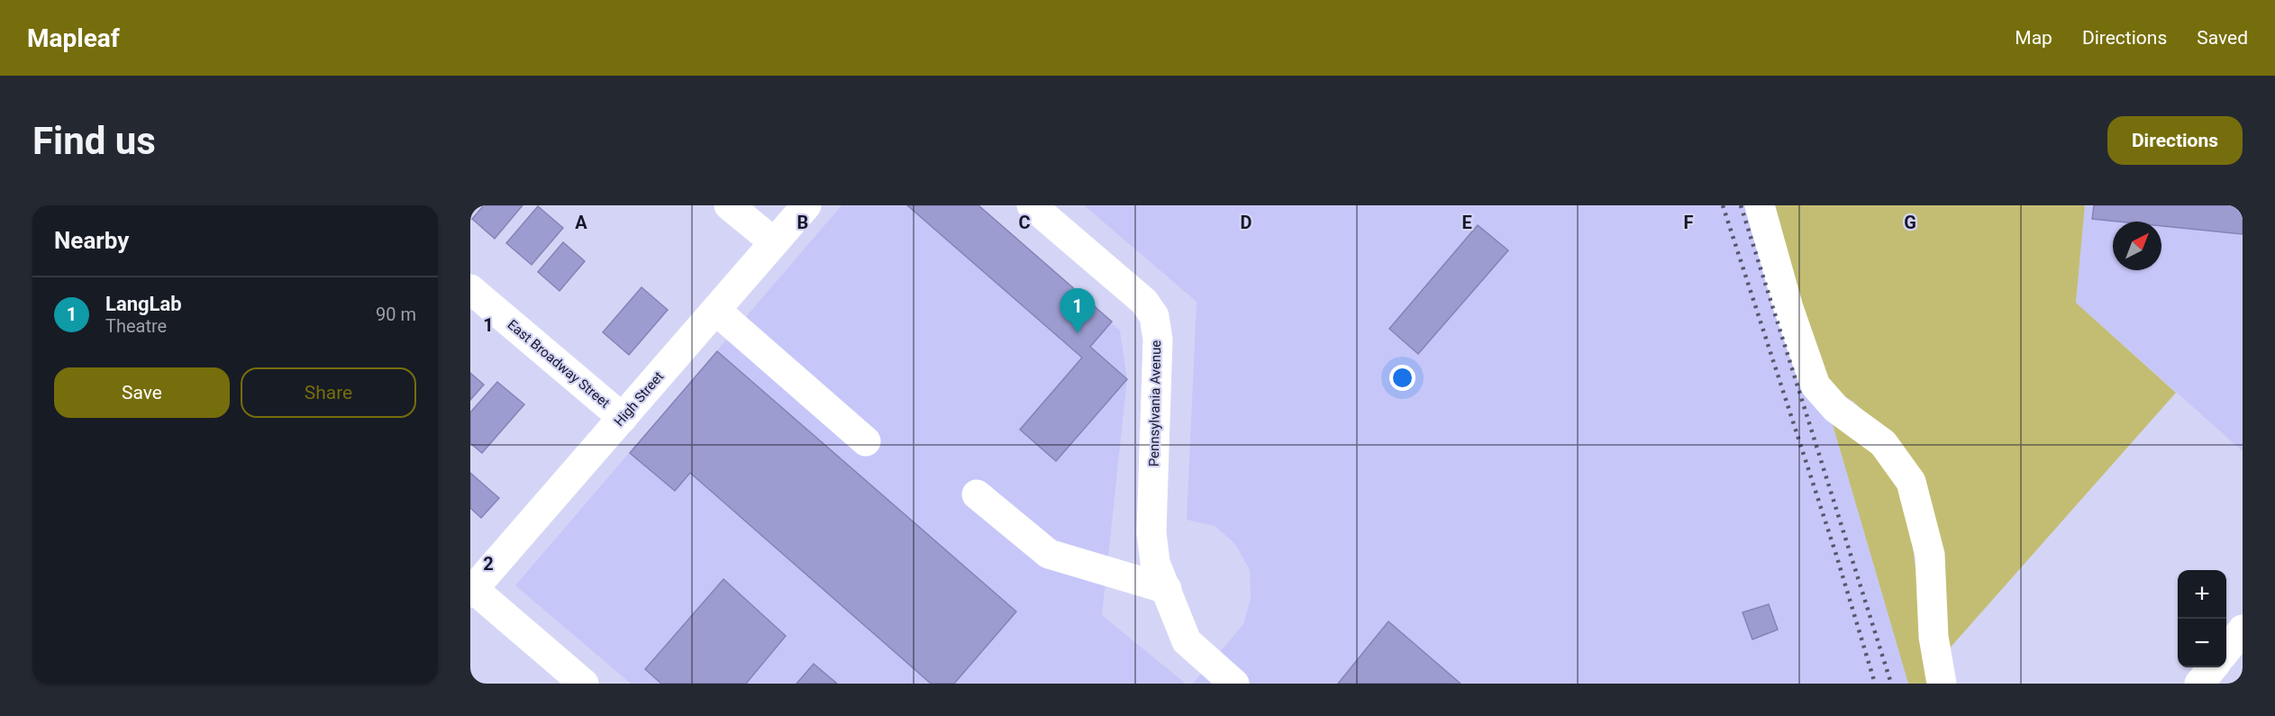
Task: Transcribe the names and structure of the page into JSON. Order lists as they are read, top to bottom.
{
  "streets": {
    "street": ["East Broadway Street", "High Street", "Pennsylvania Avenue"]
  },
  "crossings": [
    ["East Broadway Street", "High Street"]
  ],
  "north": "top right",
  "page": {
    "header": "Mapleaf",
    "nav": ["Map", "Directions", "Saved"],
    "buttons": [
      "Directions",
      ["Save", "Share"]
    ],
    "title": "Find us",
    "heading": "Nearby",
    "list": [
      {
        "mark": "1",
        "name": "LangLab",
        "note": "Theatre",
        "value": "90 m"
      }
    ],
    "pins": "1",
    "map_buttons": ["+", "−"]
  },
  "grid": {
    "columns": [
      "A",
      "B",
      "C",
      "D",
      "E",
      "F",
      "G"
    ],
    "rows": ["1", "2"]
  }
}
